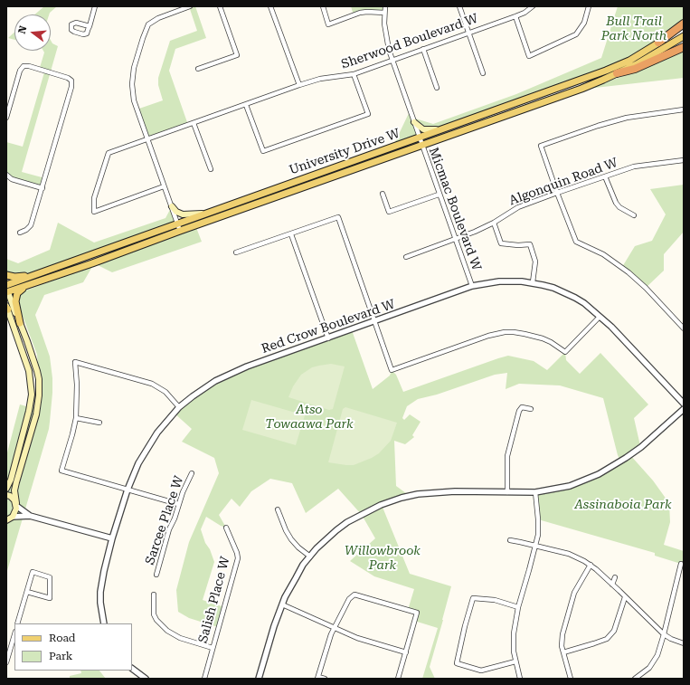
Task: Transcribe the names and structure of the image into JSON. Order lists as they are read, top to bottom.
{
  "streets": {
    "main road": ["University Drive W"],
    "street": [
      "Sherwood Boulevard W",
      "Algonquin Road W",
      "Micmac Boulevard W",
      "Red Crow Boulevard W",
      "Sarcee Place W",
      "Salish Place W"
    ]
  },
  "crossings": [
    ["Sherwood Boulevard W", "Micmac Boulevard W"],
    ["University Drive W", "Micmac Boulevard W"],
    ["Algonquin Road W", "Micmac Boulevard W"],
    ["Micmac Boulevard W", "Red Crow Boulevard W"]
  ],
  "parks": [
    "Bull Trail Park North",
    "Atso Towaawa Park",
    "Assinaboia Park",
    "Willowbrook Park"
  ],
  "legend": ["Road", "Park"],
  "north": "left"
}
